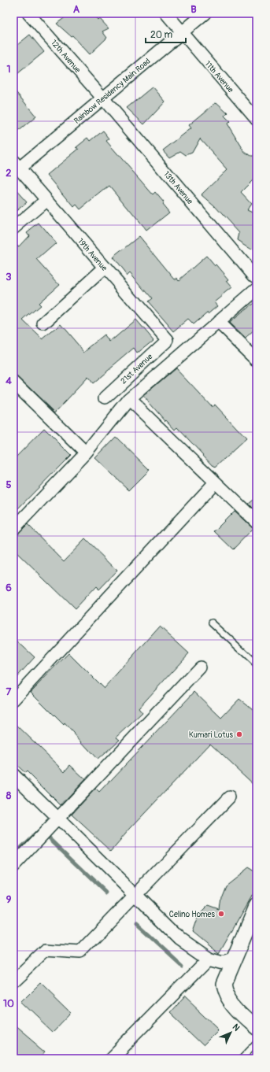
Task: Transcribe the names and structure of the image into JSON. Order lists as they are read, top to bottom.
{
  "streets": {
    "street": [
      "12th Avenue",
      "11th Avenue",
      "Rainbow Residency Main Road",
      "13th Avenue",
      "19th Avenue",
      "21st Avenue"
    ]
  },
  "crossings": [
    ["12th Avenue", "Rainbow Residency Main Road"],
    ["12th Avenue", "13th Avenue"],
    ["11th Avenue", "Rainbow Residency Main Road"],
    ["Rainbow Residency Main Road", "13th Avenue"],
    ["Rainbow Residency Main Road", "19th Avenue"],
    ["19th Avenue", "21st Avenue"]
  ],
  "places": ["Kumari Lotus", "Celino Homes"],
  "scale_bar": "20 m",
  "north": "top right",
  "grid": {
    "columns": ["A", "B"],
    "rows": [
      "1",
      "2",
      "3",
      "4",
      "5",
      "6",
      "7",
      "8",
      "9",
      "10"
    ]
  }
}
